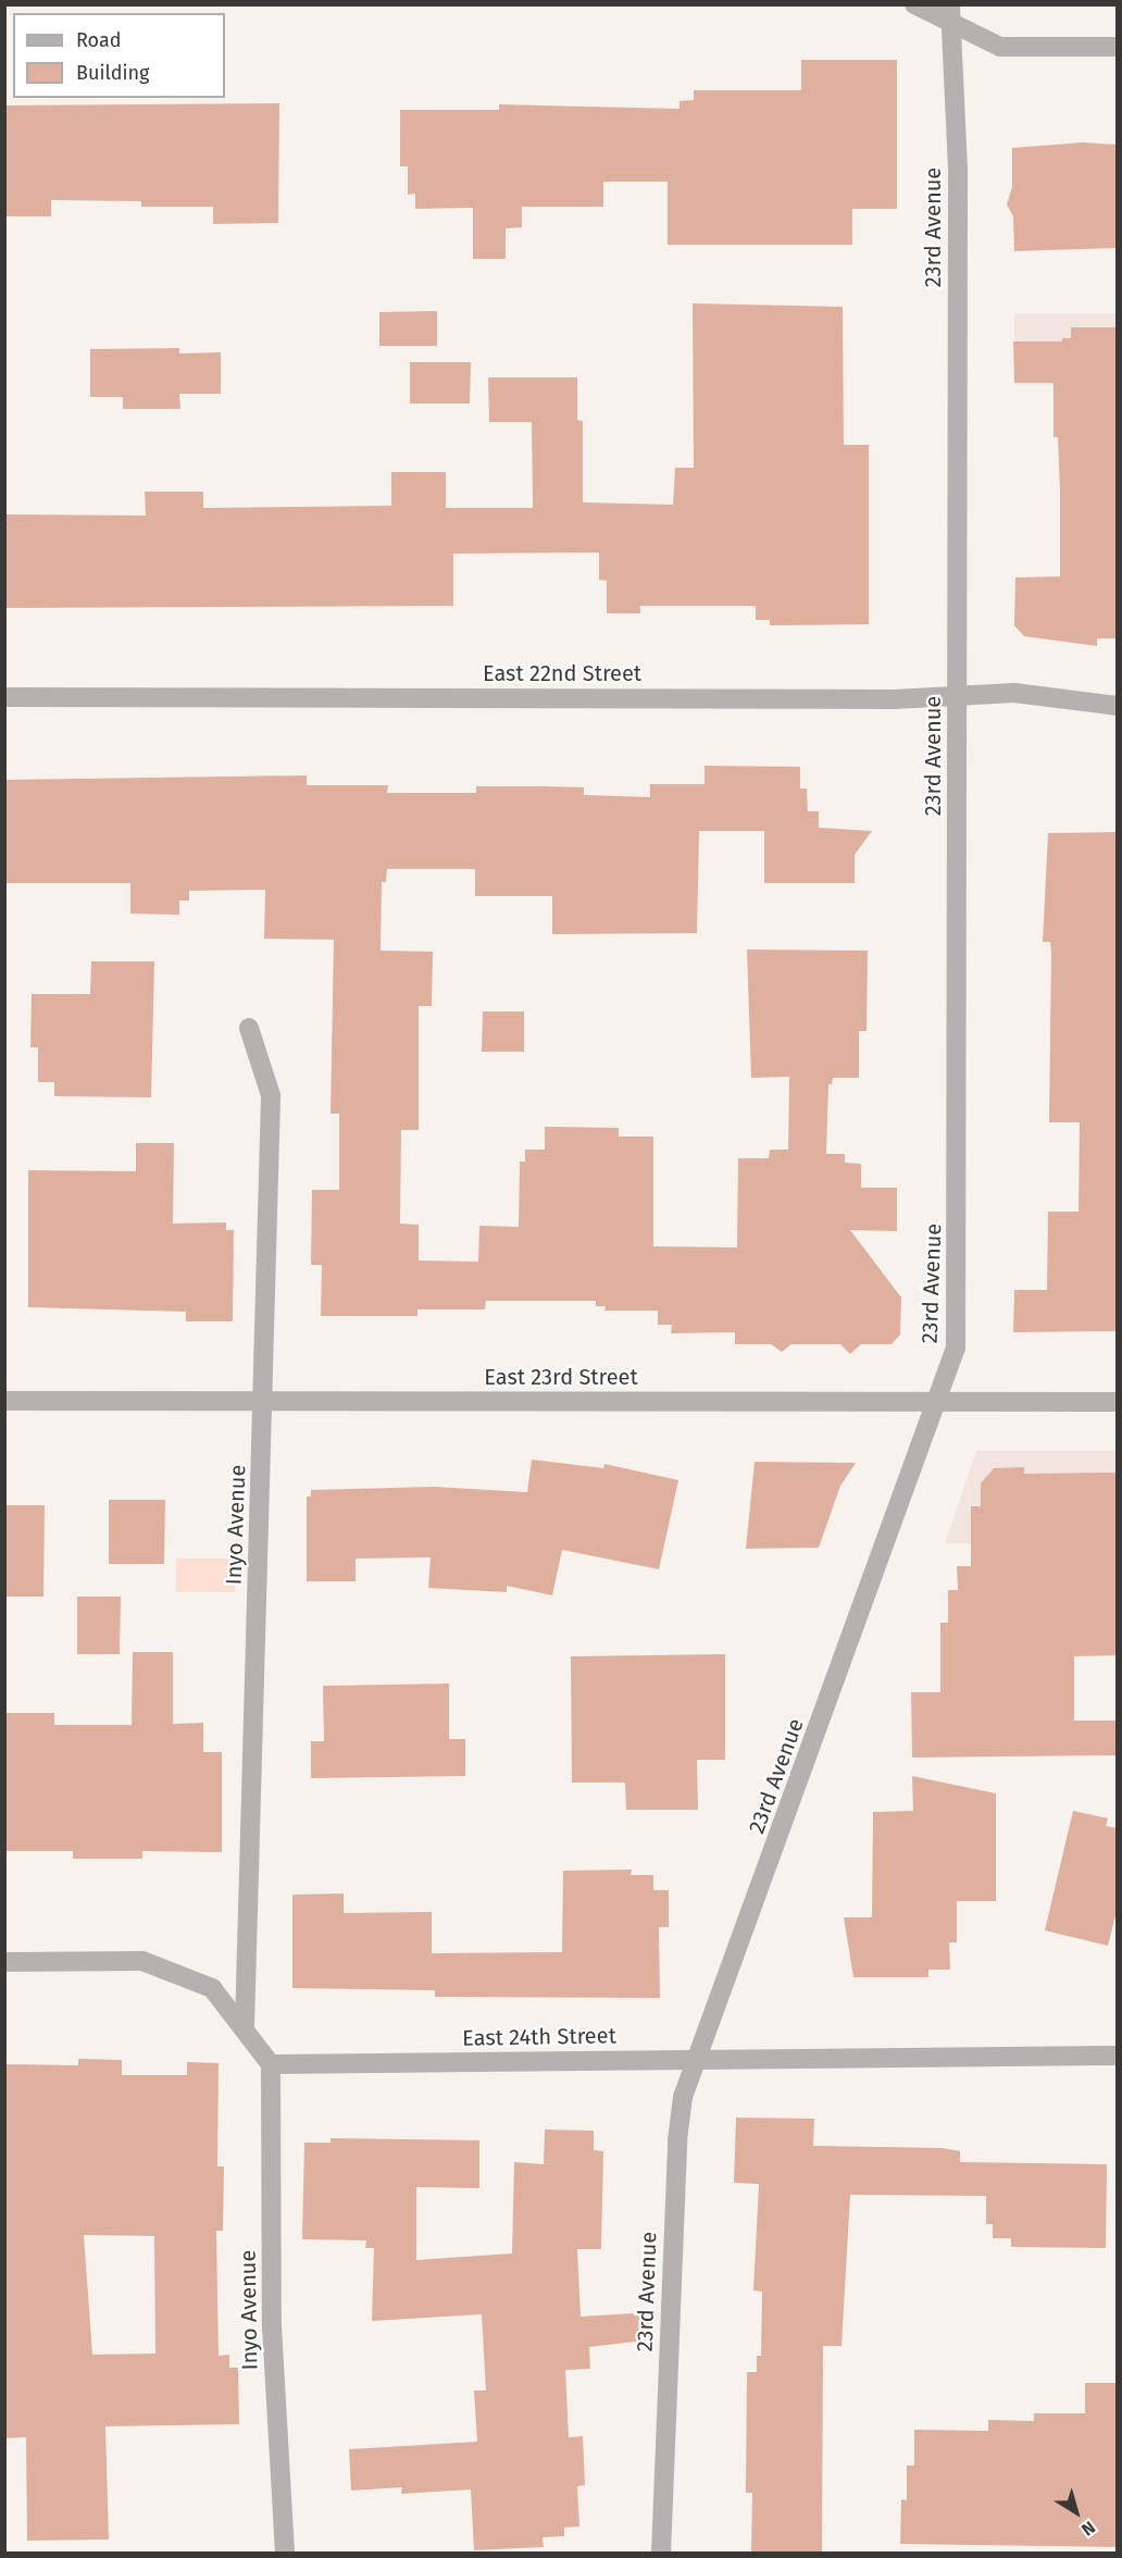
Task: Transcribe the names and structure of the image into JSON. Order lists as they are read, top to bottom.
{
  "streets": {
    "street": [
      "23rd Avenue",
      "East 22nd Street",
      "East 23rd Street",
      "Inyo Avenue",
      "East 24th Street"
    ]
  },
  "crossings": [
    ["23rd Avenue", "East 22nd Street"],
    ["23rd Avenue", "East 23rd Street"],
    ["23rd Avenue", "East 24th Street"],
    ["East 23rd Street", "Inyo Avenue"],
    ["Inyo Avenue", "East 24th Street"]
  ],
  "legend": ["Road", "Building"],
  "north": "bottom right"
}
